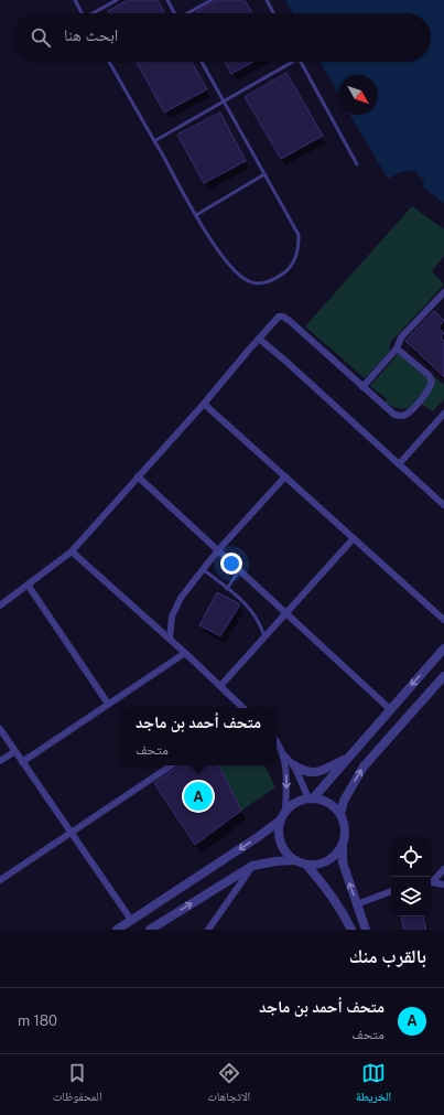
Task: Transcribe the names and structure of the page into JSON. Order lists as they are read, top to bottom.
{
  "north": "bottom right",
  "page": {
    "search": "ابحث هنا",
    "popup": ["متحف أحمد بن ماجد", "متحف"],
    "pins": "A",
    "heading": "بالقرب منك",
    "list": [
      {
        "mark": "A",
        "name": "متحف أحمد بن ماجد",
        "note": "متحف",
        "value": "180 m"
      }
    ],
    "nav": ["الخريطة", "الاتجاهات", "المحفوظات"]
  }
}
